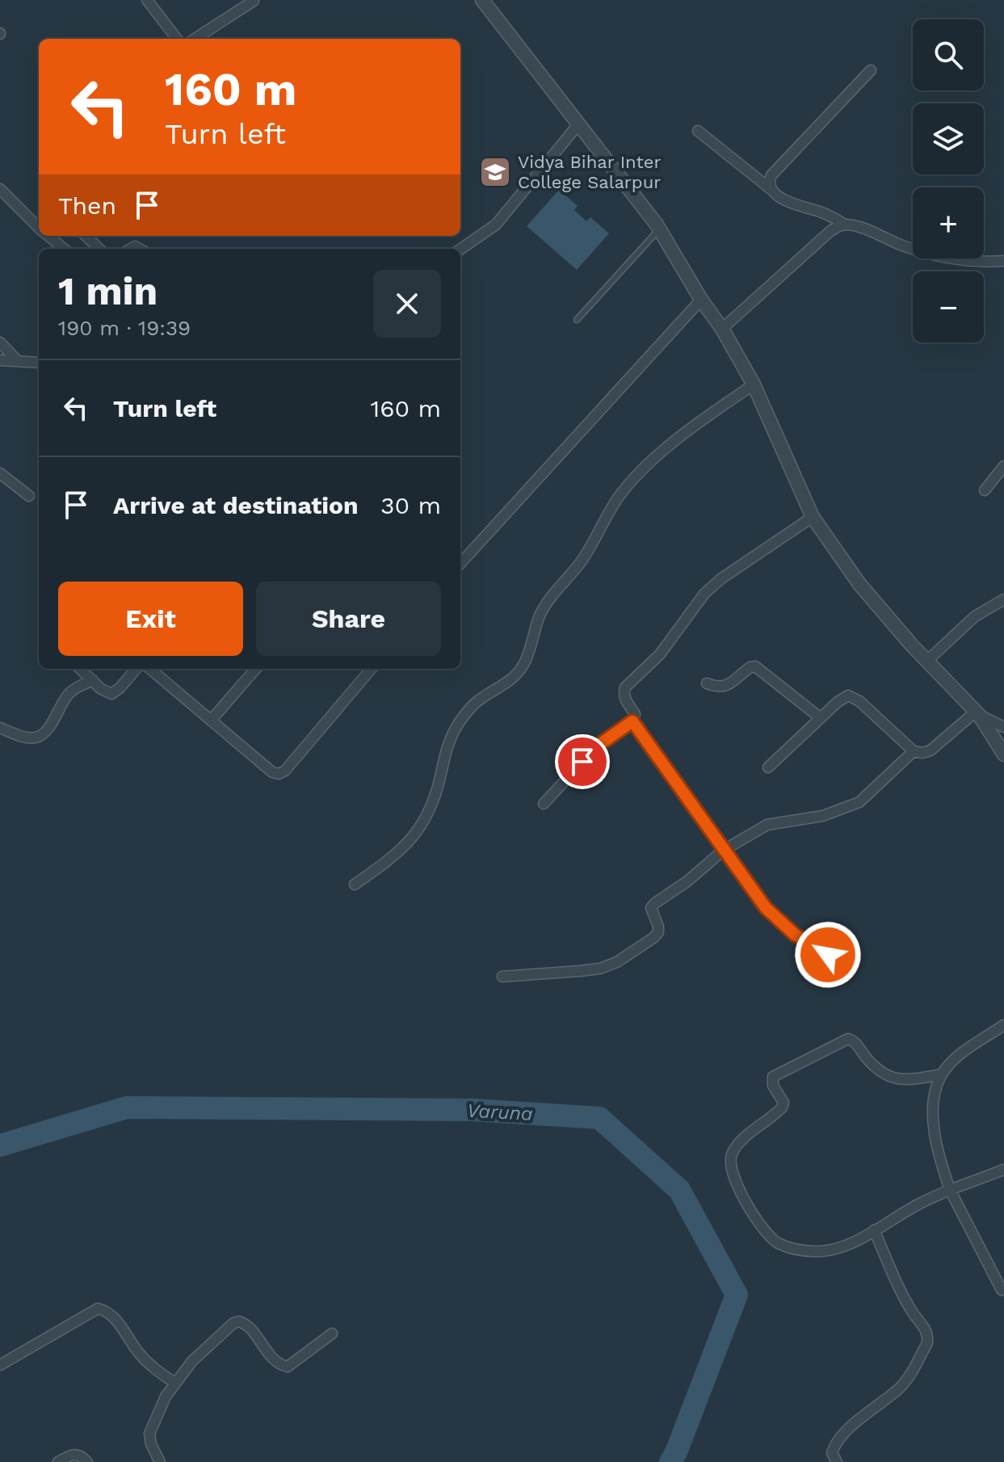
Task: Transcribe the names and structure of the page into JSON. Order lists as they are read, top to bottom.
{
  "water": ["Varuna"],
  "places": {
    "school or university": ["Vidya Bihar Inter College Salarpur"]
  },
  "page": {
    "map_buttons": ["+", "−"],
    "turn": ["160 m", "Turn left"],
    "then": "Then",
    "heading": ["1 min", "190 m · 19:39"],
    "list": [
      {
        "name": "Turn left",
        "value": "160 m"
      },
      {
        "name": "Arrive at destination",
        "value": "30 m"
      }
    ],
    "buttons": ["Exit", "Share"]
  }
}
